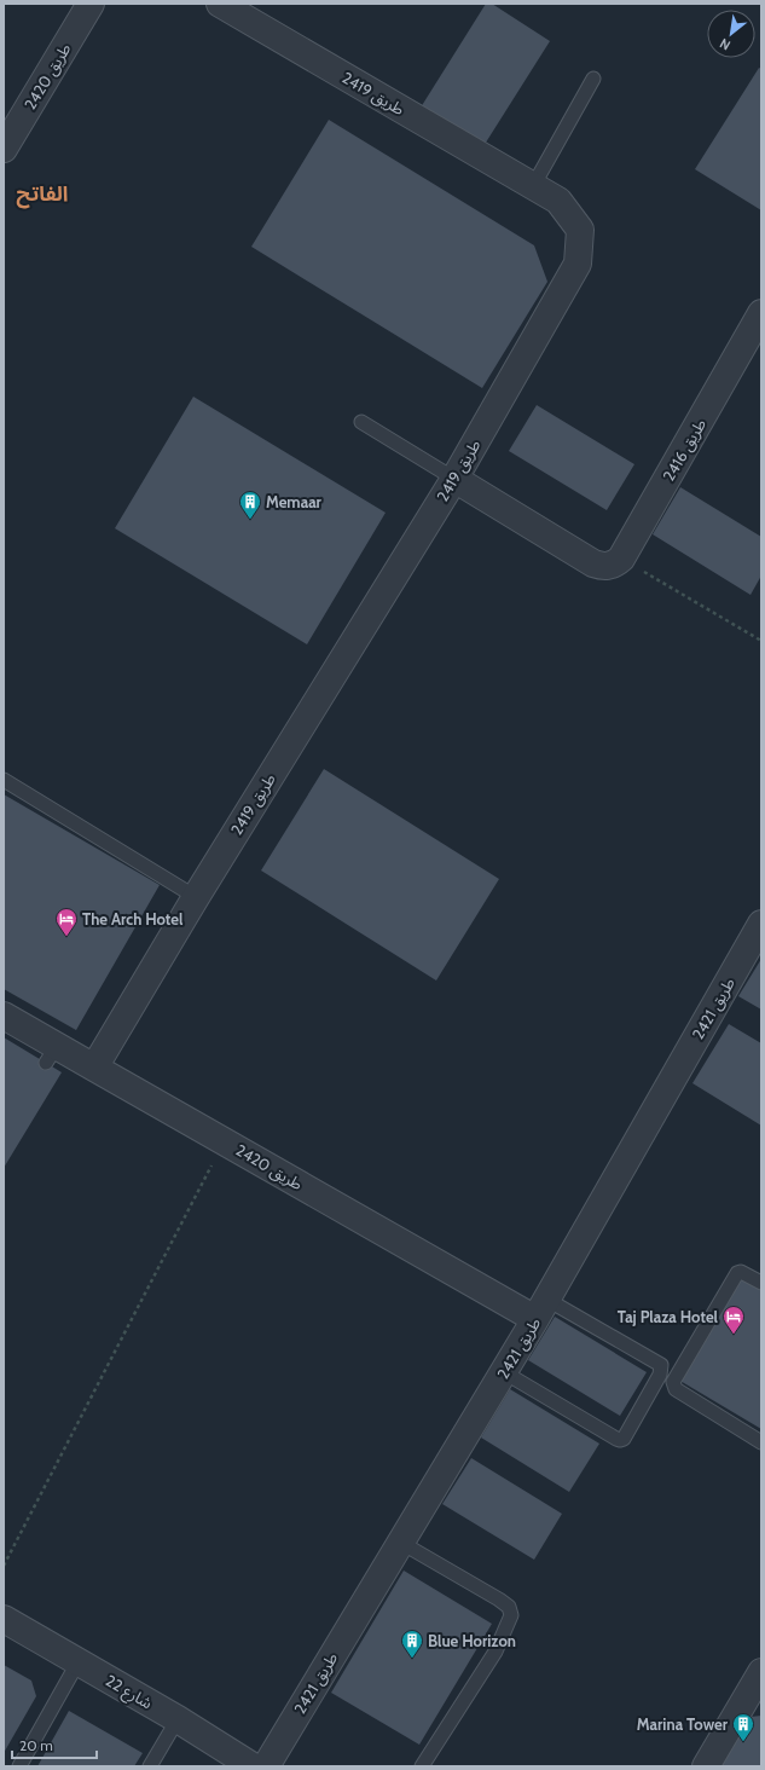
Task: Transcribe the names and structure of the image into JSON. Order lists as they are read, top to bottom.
{
  "streets": {
    "street": [
      "طريق 2420",
      "طريق 2419",
      "طريق 2416",
      "طريق 2421",
      "شارع 22"
    ]
  },
  "crossings": [
    ["طريق 2420", "طريق 2419"],
    ["طريق 2420", "طريق 2421"]
  ],
  "districts": ["الفاتح"],
  "places": {
    "building": ["Memaar", "Blue Horizon", "Marina Tower"],
    "hotel": ["The Arch Hotel", "Taj Plaza Hotel"]
  },
  "scale_bar": "20 m",
  "north": "bottom left"
}
